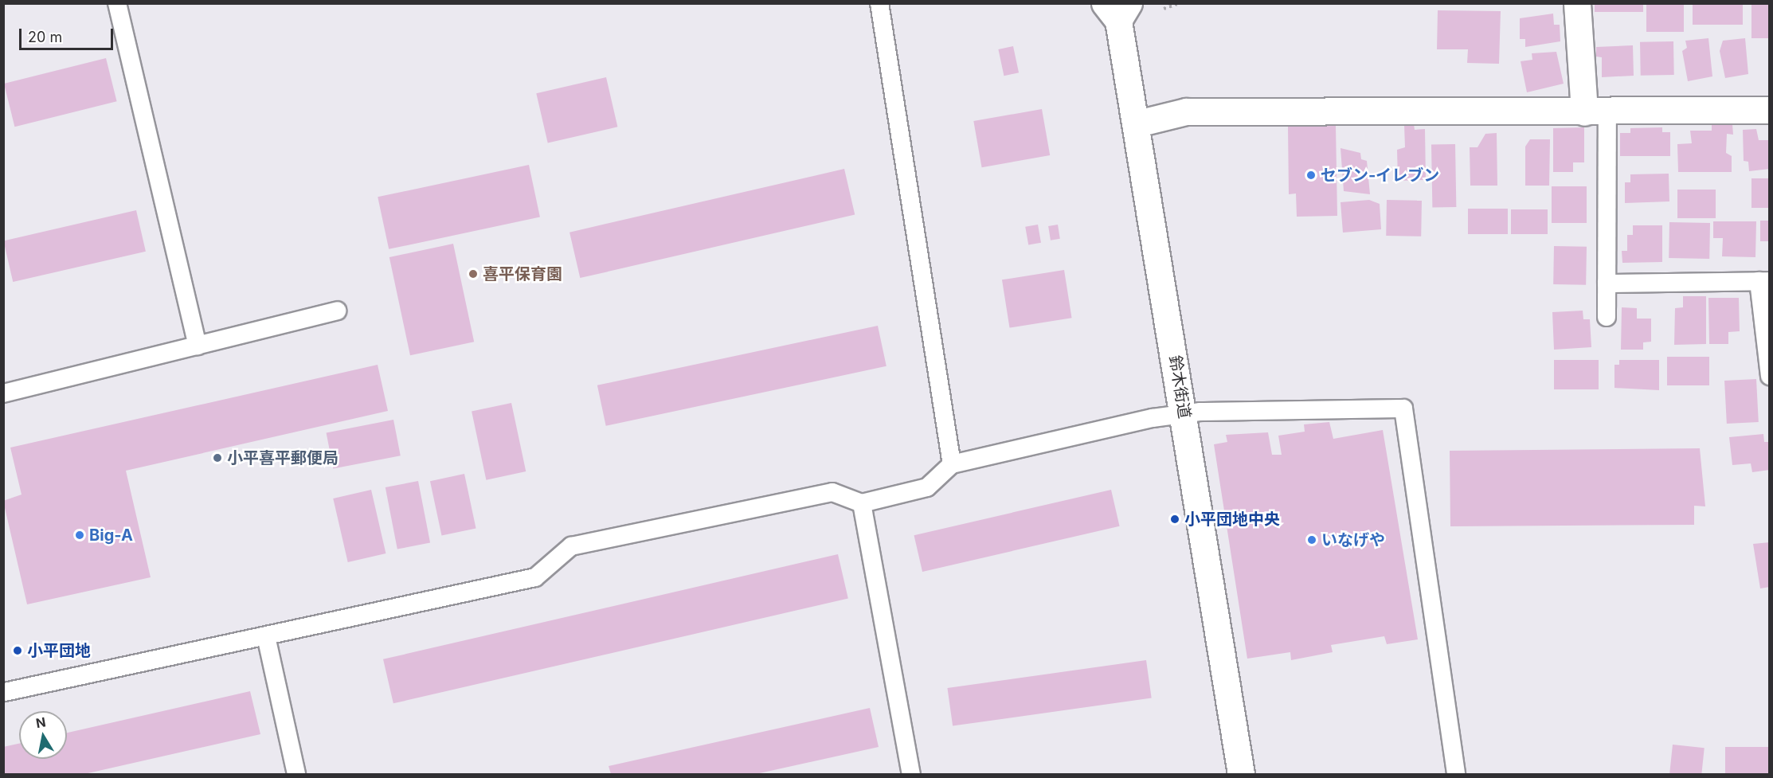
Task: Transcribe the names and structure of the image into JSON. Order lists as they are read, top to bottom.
{
  "streets": {
    "main road": ["鈴木街道"]
  },
  "places": [
    "セブン-イレブン",
    "喜平保育園",
    "小平喜平郵便局",
    "小平団地中央",
    "Big-A",
    "いなげや",
    "小平団地"
  ],
  "scale_bar": "20 m",
  "north": "top"
}
